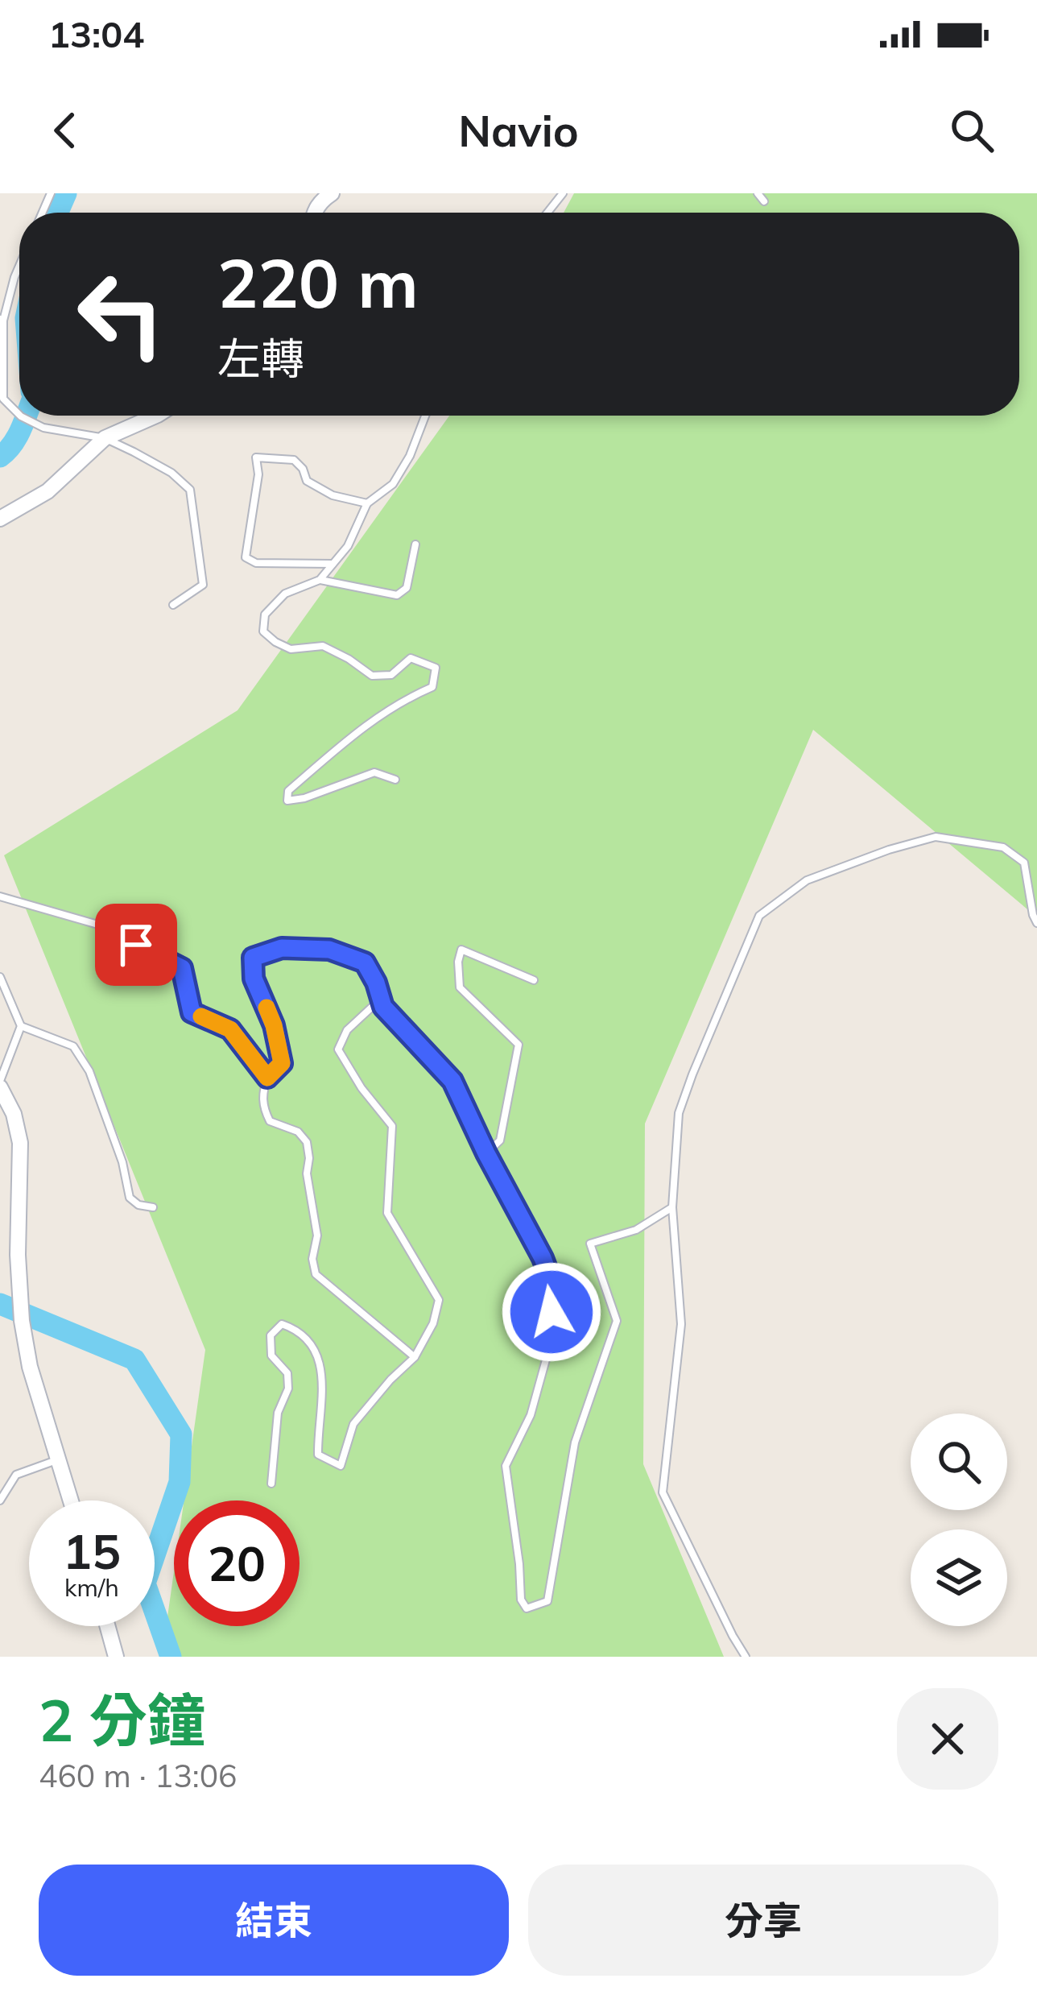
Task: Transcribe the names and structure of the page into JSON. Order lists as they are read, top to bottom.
{
  "page": {
    "status": "13:04",
    "header": "Navio",
    "turn": ["220 m", "左轉"],
    "speed": "15 km/h",
    "limit": "20",
    "heading": ["2 分鐘", "460 m · 13:06"],
    "buttons": ["結束", "分享"]
  }
}
